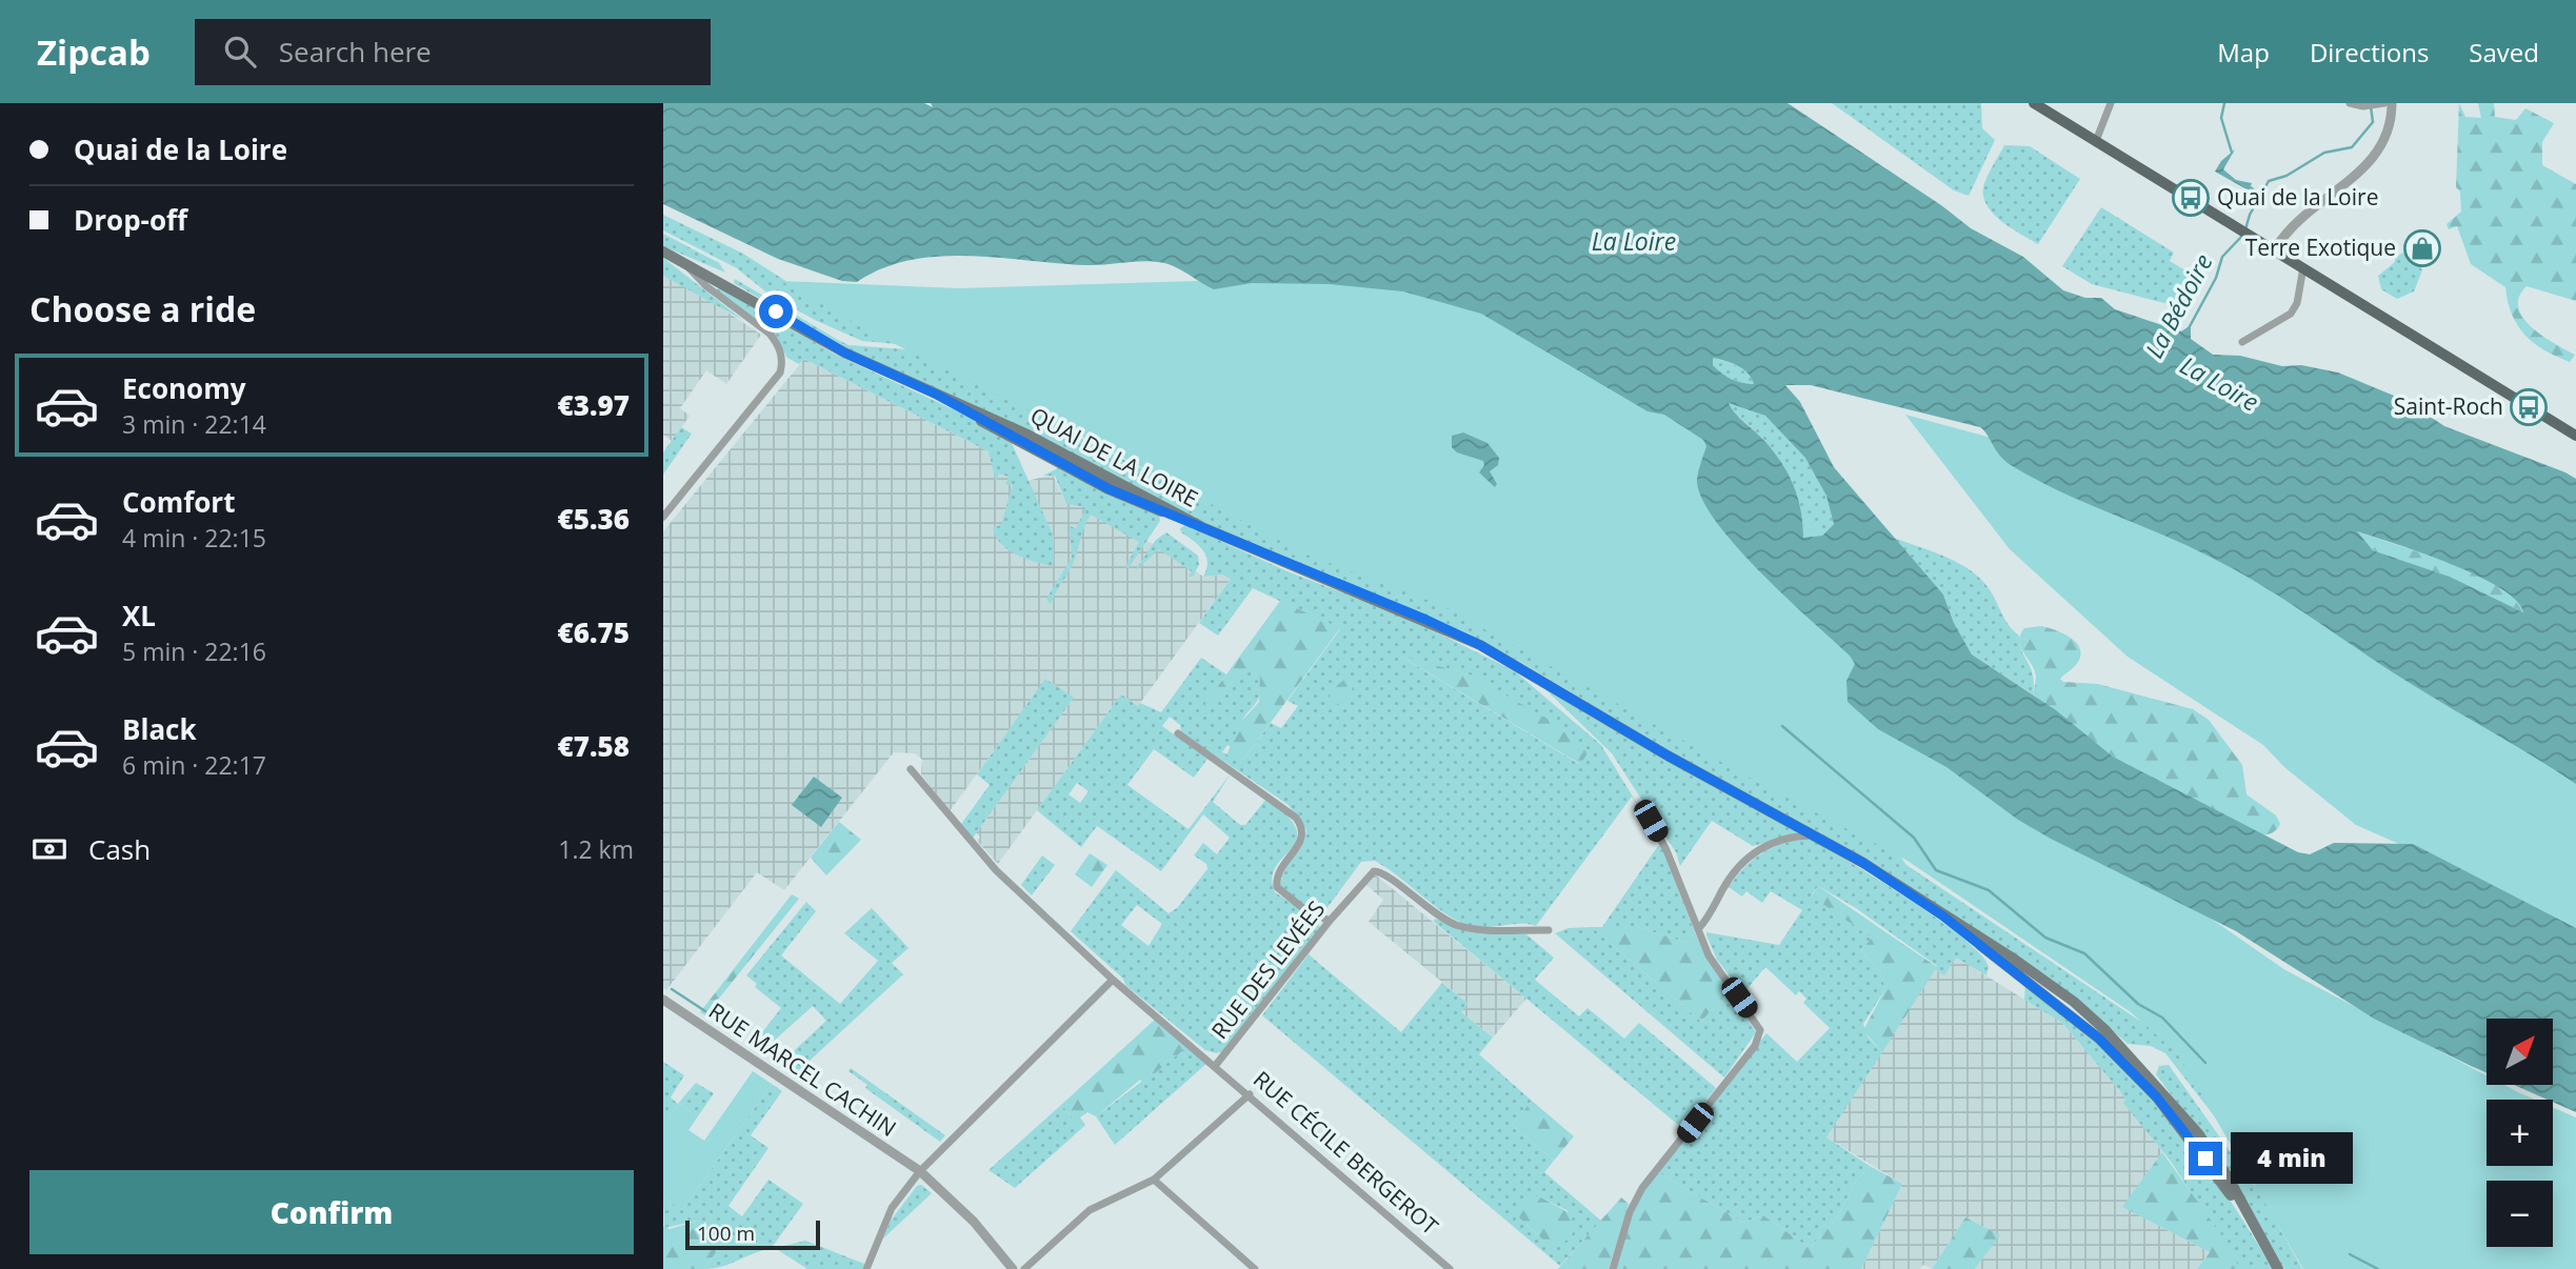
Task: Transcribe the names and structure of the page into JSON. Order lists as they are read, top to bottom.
{
  "streets": {
    "main road": ["QUAI DE LA LOIRE"],
    "street": ["RUE DES LEVÉES", "RUE MARCEL CACHIN", "RUE CÉCILE BERGEROT"]
  },
  "crossings": [
    ["RUE DES LEVÉES", "RUE CÉCILE BERGEROT"]
  ],
  "water": ["La Loire", "La Bédoire"],
  "places": {
    "bus stop": ["Quai de la Loire", "Saint-Roch"],
    "shop": ["Terre Exotique"]
  },
  "scale_bar": "100 m",
  "north": "top right",
  "page": {
    "header": "Zipcab",
    "search": "Search here",
    "nav": ["Map", "Directions", "Saved"],
    "banner": ["Quai de la Loire", "Drop-off"],
    "heading": "Choose a ride",
    "list": [
      {
        "name": "Economy",
        "note": "3 min · 22:14",
        "value": "€3.97"
      },
      {
        "name": "Comfort",
        "note": "4 min · 22:15",
        "value": "€5.36"
      },
      {
        "name": "XL",
        "note": "5 min · 22:16",
        "value": "€6.75"
      },
      {
        "name": "Black",
        "note": "6 min · 22:17",
        "value": "€7.58"
      }
    ],
    "pay": ["Cash", "1.2 km"],
    "map_buttons": ["+", "−"],
    "bubble": "4 min",
    "buttons": "Confirm",
    "scale": "100 m"
  }
}
